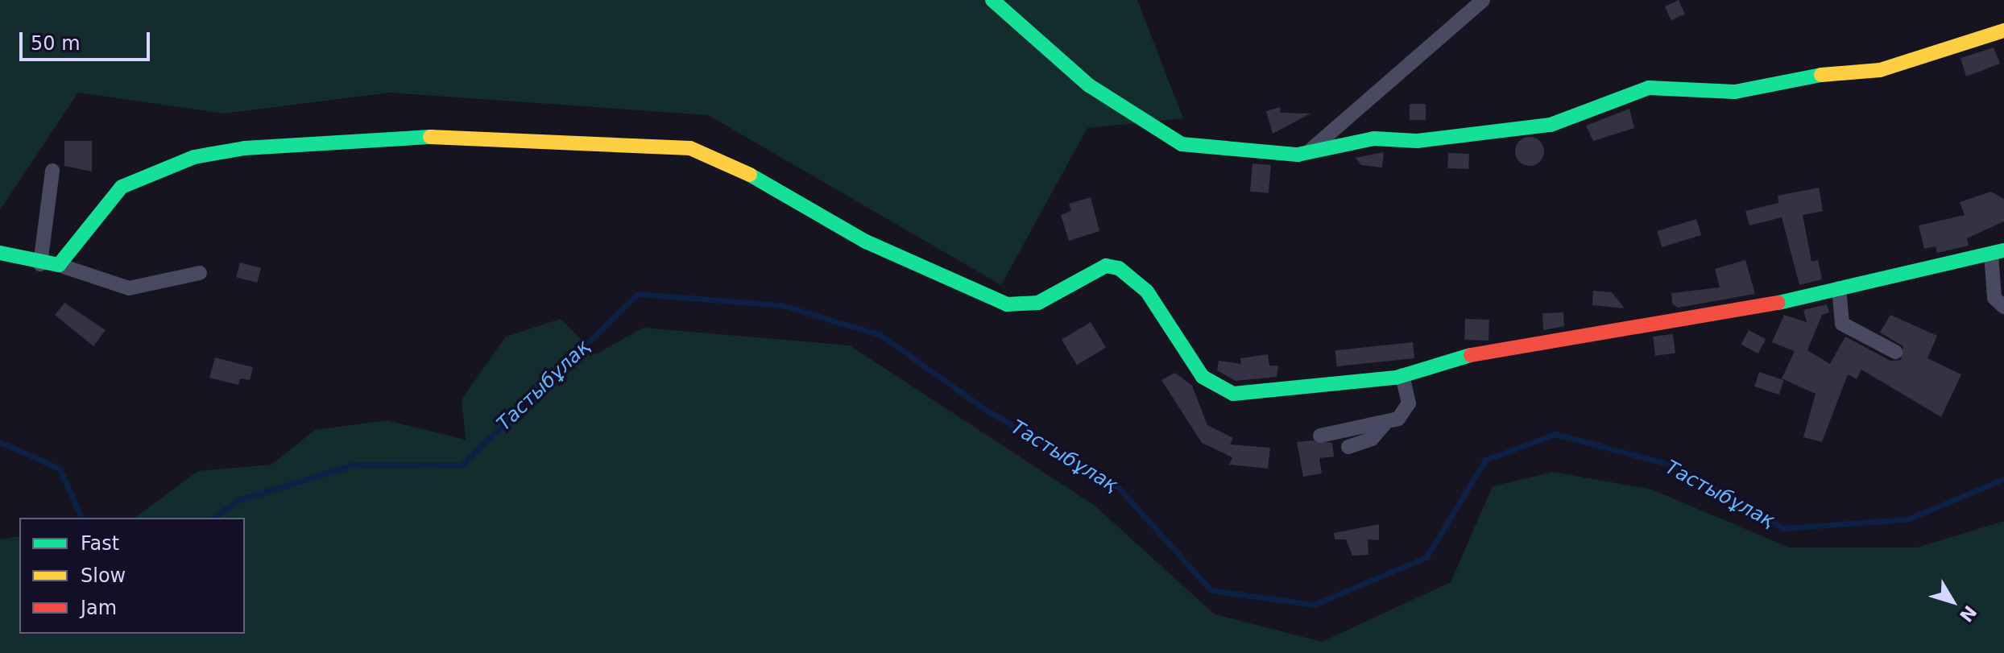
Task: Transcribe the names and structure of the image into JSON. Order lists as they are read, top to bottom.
{
  "water": ["Тастыбұлақ"],
  "legend": ["Fast", "Slow", "Jam"],
  "scale_bar": "50 m",
  "north": "bottom right"
}
